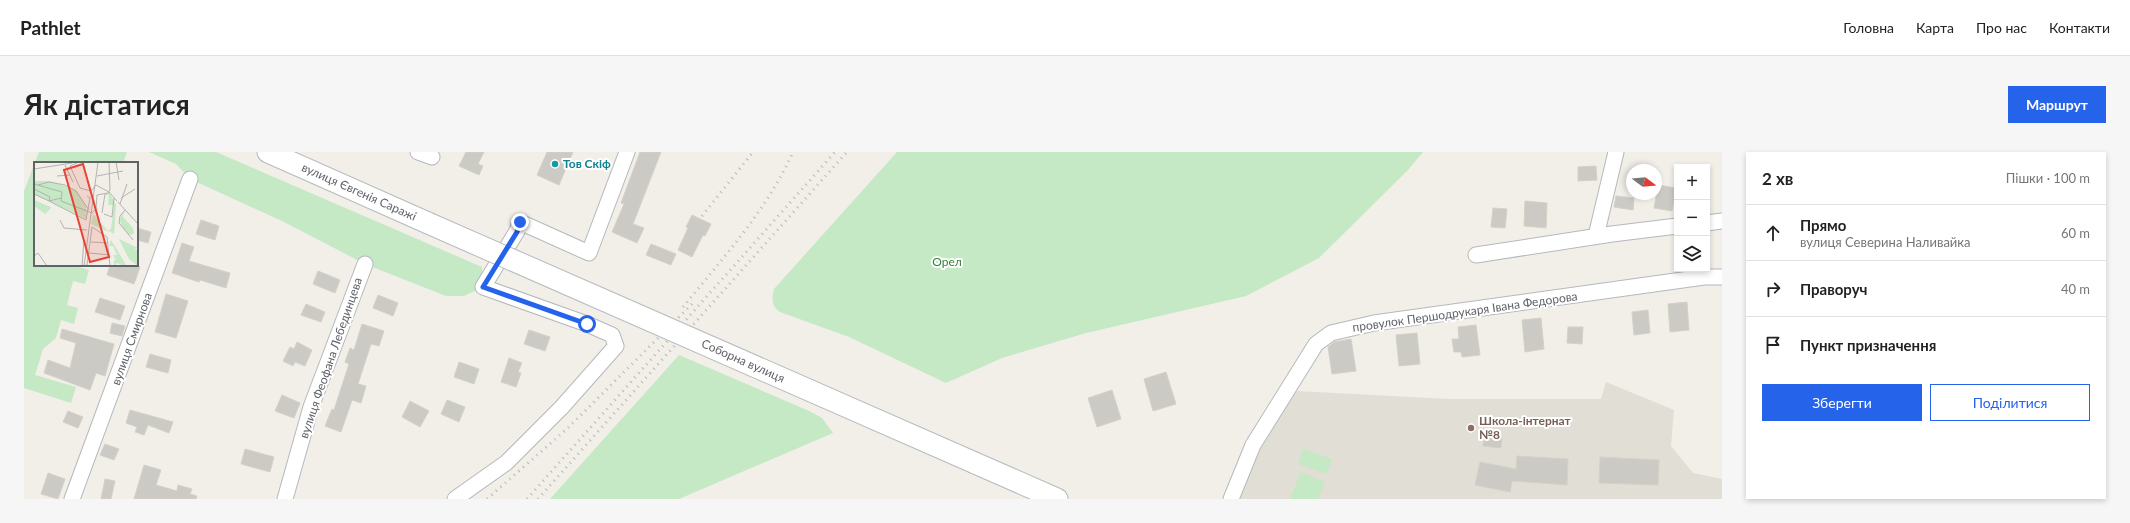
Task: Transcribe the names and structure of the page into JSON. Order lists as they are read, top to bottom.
{
  "streets": {
    "main road": ["вулиця Євгенія Саражі", "Соборна вулиця"],
    "street": ["провулок Першодрукаря Івана Федорова", "вулиця Смирнова", "вулиця Феофана Лебединцева"]
  },
  "crossings": [
    ["вулиця Євгенія Саражі", "Соборна вулиця"]
  ],
  "parks": ["Орел"],
  "places": ["Тов Скіф", "Школа-інтернат №8"],
  "north": "right",
  "page": {
    "header": "Pathlet",
    "nav": [
      "Головна",
      "Карта",
      "Про нас",
      "Контакти"
    ],
    "buttons": [
      "Маршрут",
      ["Зберегти", "Поділитися"]
    ],
    "title": "Як дістатися",
    "heading": ["2 хв", "Пішки · 100 m"],
    "map_buttons": ["+", "−"],
    "list": [
      ["Прямо", "вулиця Северина Наливайка", "60 m"],
      ["Праворуч", "40 m"],
      "Пункт призначення"
    ]
  }
}
